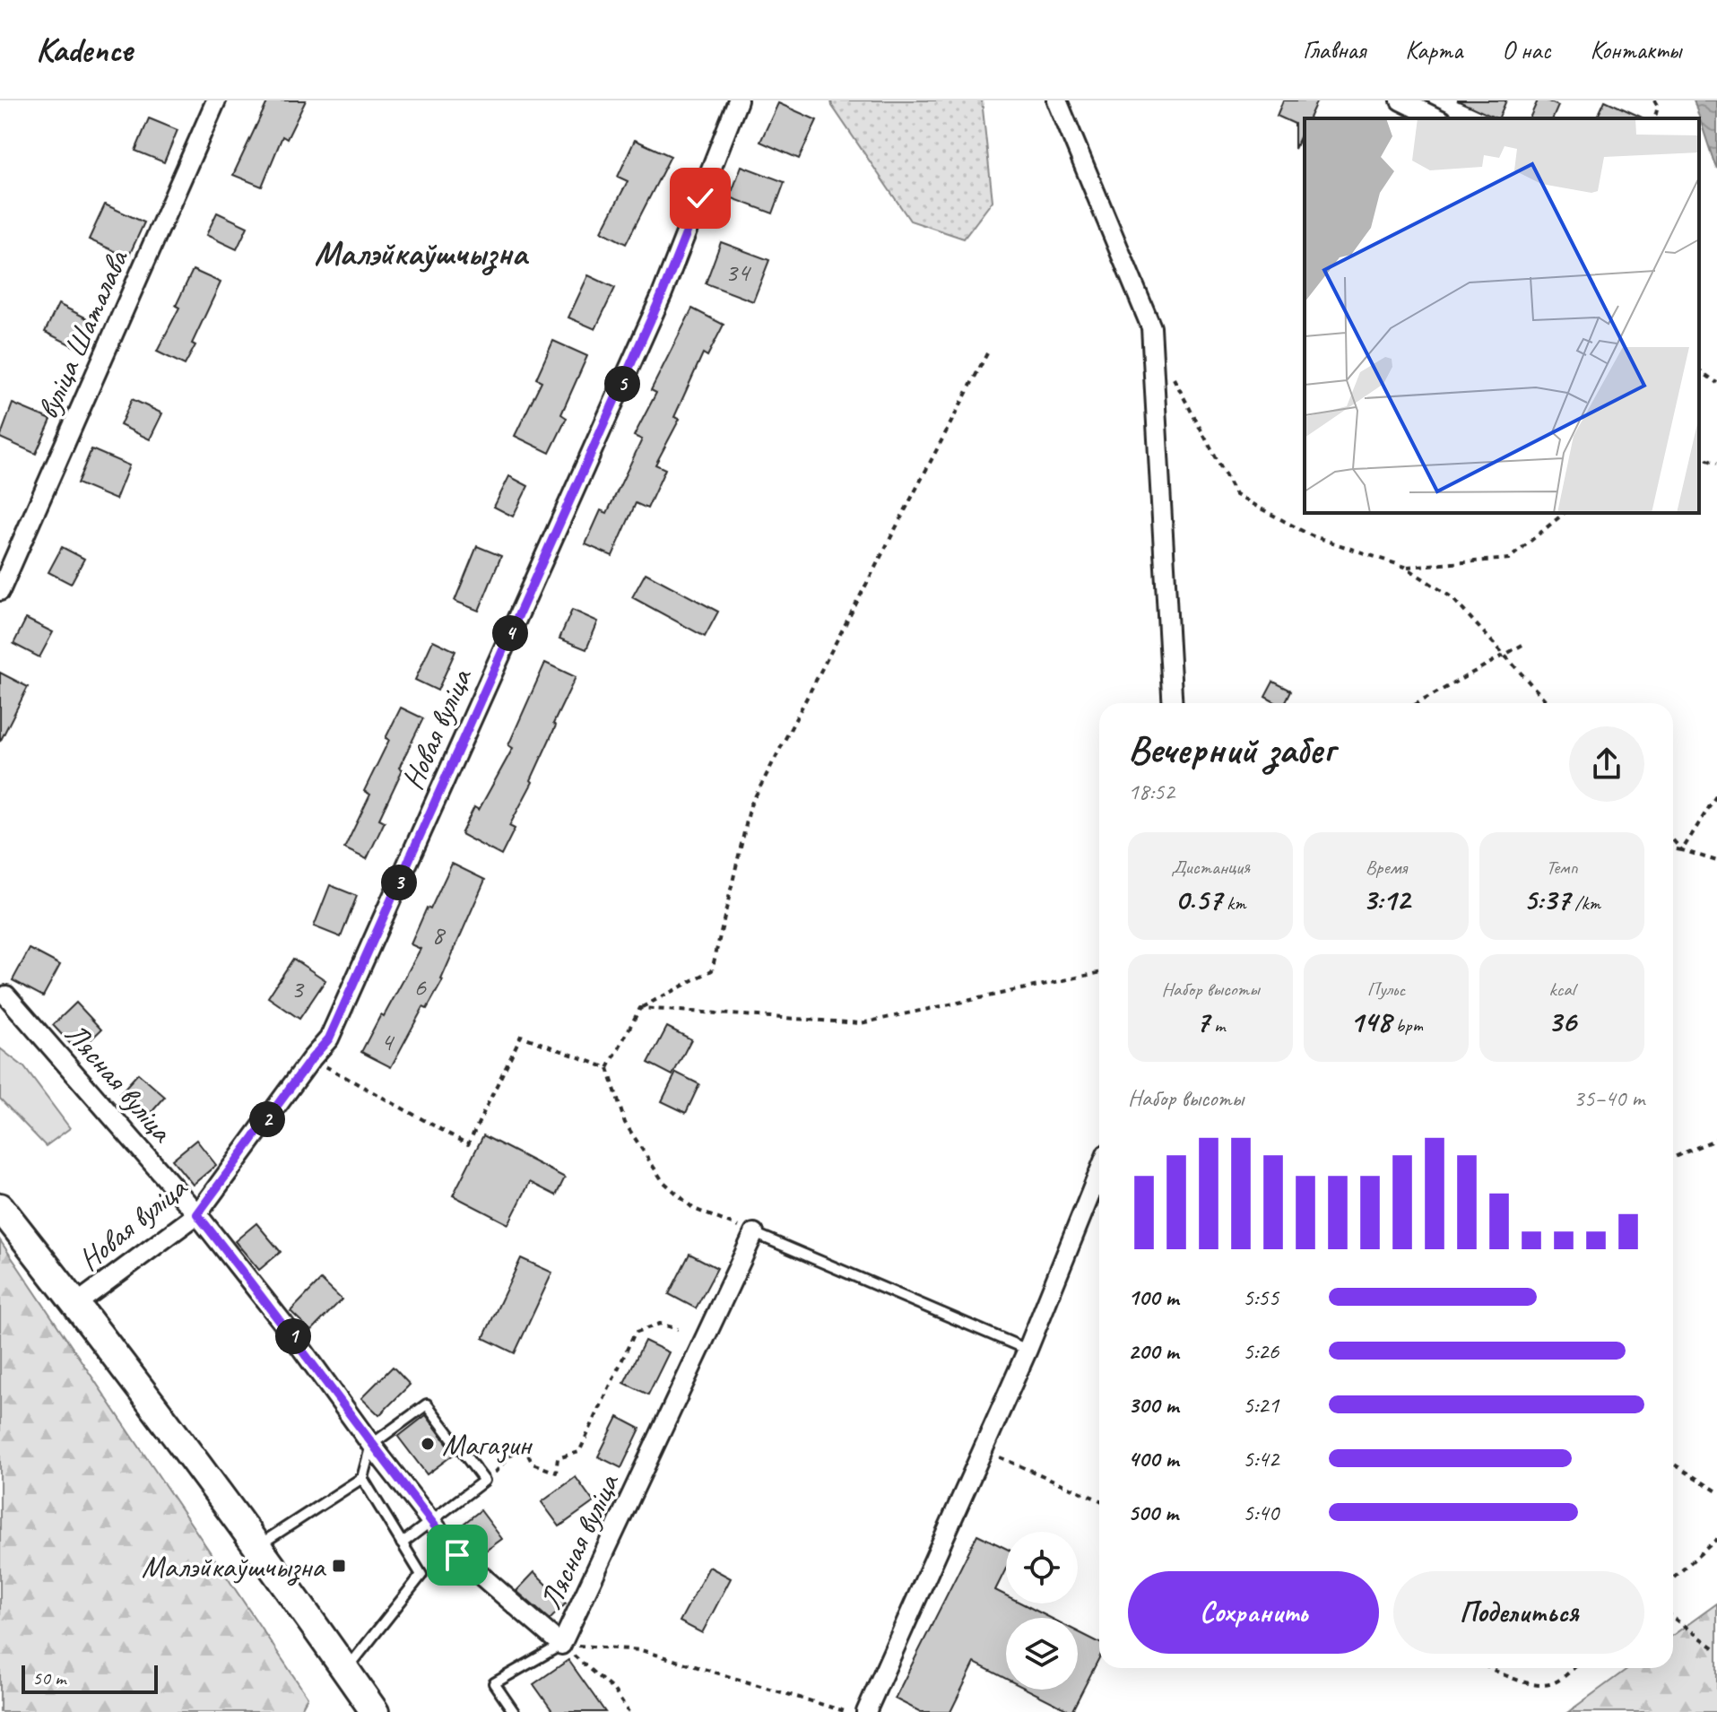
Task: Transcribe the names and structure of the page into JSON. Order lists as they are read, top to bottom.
{
  "streets": {
    "street": ["вуліца Шаталава", "Новая вуліца", "Лясная вуліца"]
  },
  "crossings": [
    ["Новая вуліца", "Лясная вуліца"]
  ],
  "districts": ["Малэйкаўшчызна"],
  "places": {
    "other": ["Магазин"],
    "transit": ["Малэйкаўшчызна"]
  },
  "house_numbers": [
    "34",
    "8",
    "6",
    "3",
    "4"
  ],
  "scale_bar": "50 m",
  "page": {
    "header": "Kadence",
    "nav": [
      "Главная",
      "Карта",
      "О нас",
      "Контакты"
    ],
    "pins": [
      "5",
      "4",
      "3",
      "2",
      "1"
    ],
    "heading": ["Вечерний забег", "18:52"],
    "stats": [
      ["Дистанция", "0.57 km"],
      ["Время", "3:12"],
      ["Темп", "5:37 /km"],
      ["Набор высоты", "7 m"],
      ["Пульс", "148 bpm"],
      ["kcal", "36"]
    ],
    "chart": ["Набор высоты", "35–40 m"],
    "list": [
      {
        "name": "100 m",
        "note": "5:55"
      },
      {
        "name": "200 m",
        "note": "5:26"
      },
      {
        "name": "300 m",
        "note": "5:21"
      },
      {
        "name": "400 m",
        "note": "5:42"
      },
      {
        "name": "500 m",
        "note": "5:40"
      }
    ],
    "buttons": ["Сохранить", "Поделиться"],
    "scale": "50 m"
  }
}
